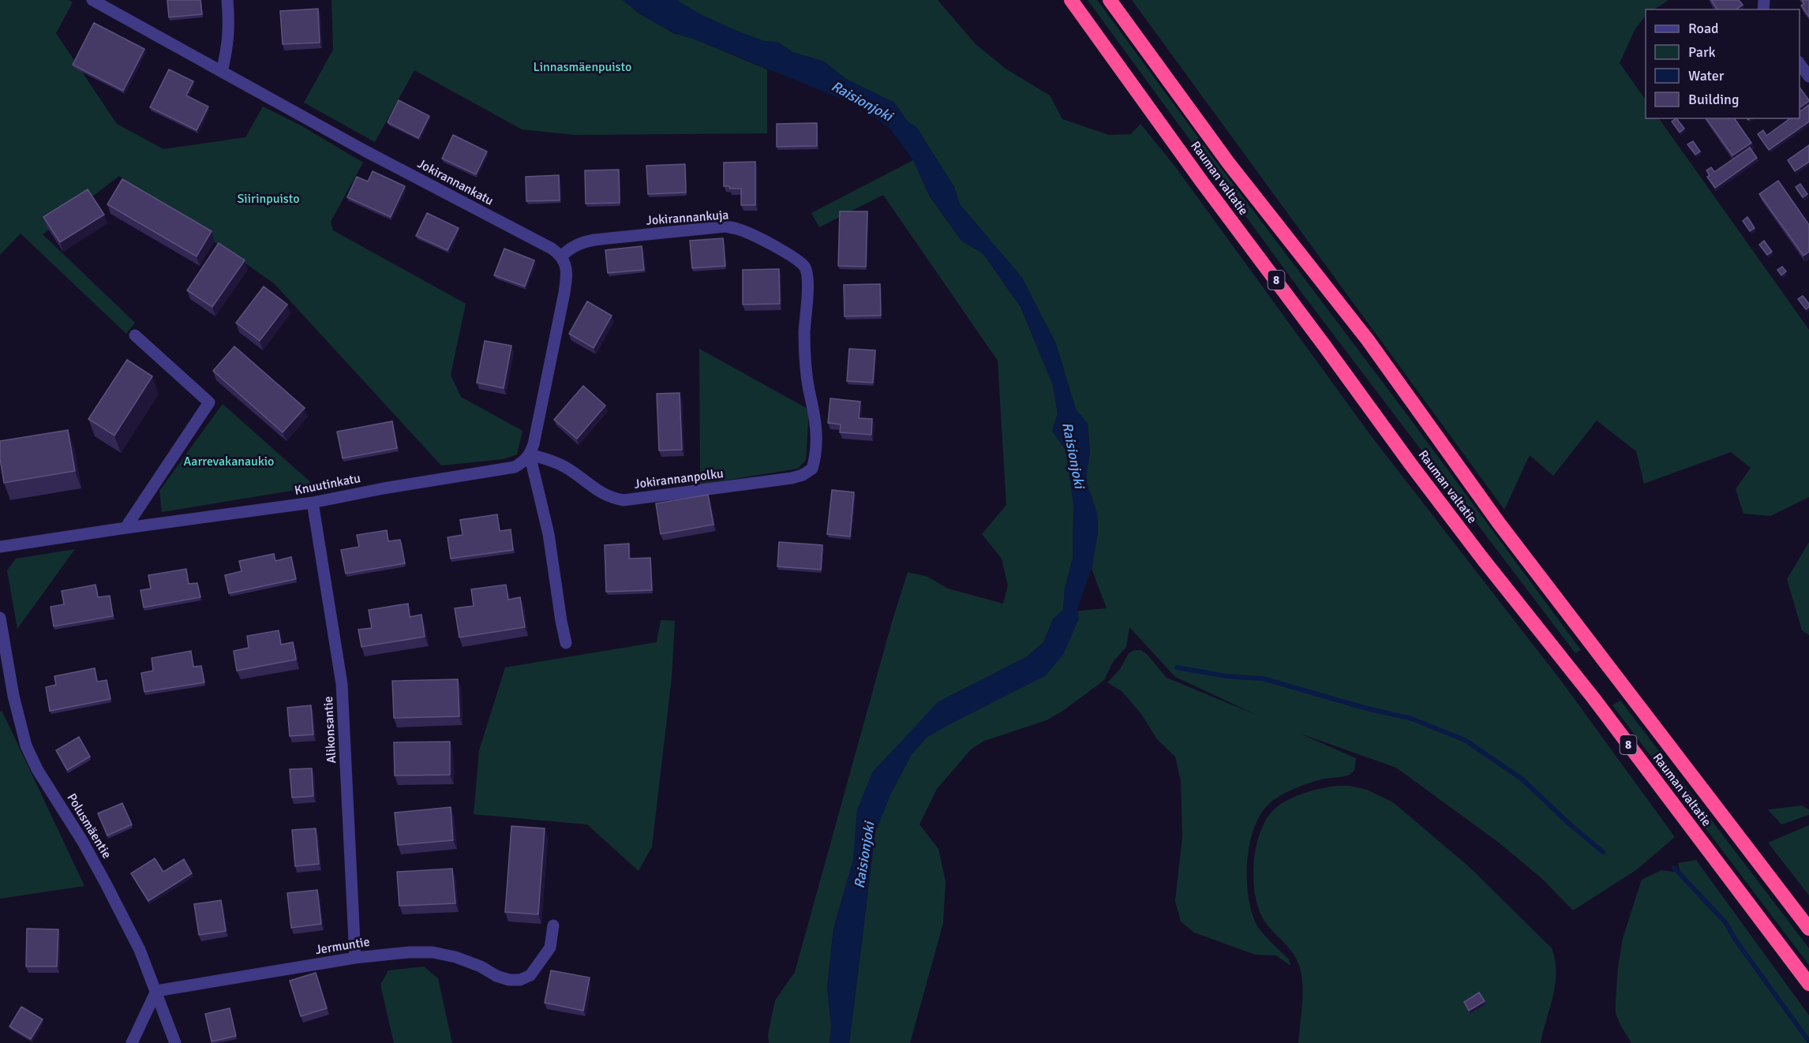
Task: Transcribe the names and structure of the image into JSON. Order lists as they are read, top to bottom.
{
  "streets": {
    "highway": ["Rauman valtatie", "8"],
    "street": [
      "Jokirannankatu",
      "Jokirannankuja",
      "Jokirannanpolku",
      "Knuutinkatu",
      "Alikonsantie",
      "Polusmäentie",
      "Jermuntie"
    ]
  },
  "crossings": [
    ["Jokirannankatu", "Jokirannankuja"],
    ["Jokirannankuja", "Jokirannanpolku"],
    ["Jokirannanpolku", "Knuutinkatu"],
    ["Knuutinkatu", "Alikonsantie"],
    ["Alikonsantie", "Jermuntie"],
    ["Polusmäentie", "Jermuntie"]
  ],
  "water": ["Raisionjoki"],
  "parks": ["Linnasmäenpuisto", "Siirinpuisto", "Aarrevakanaukio"],
  "legend": [
    "Road",
    "Park",
    "Water",
    "Building"
  ]
}
